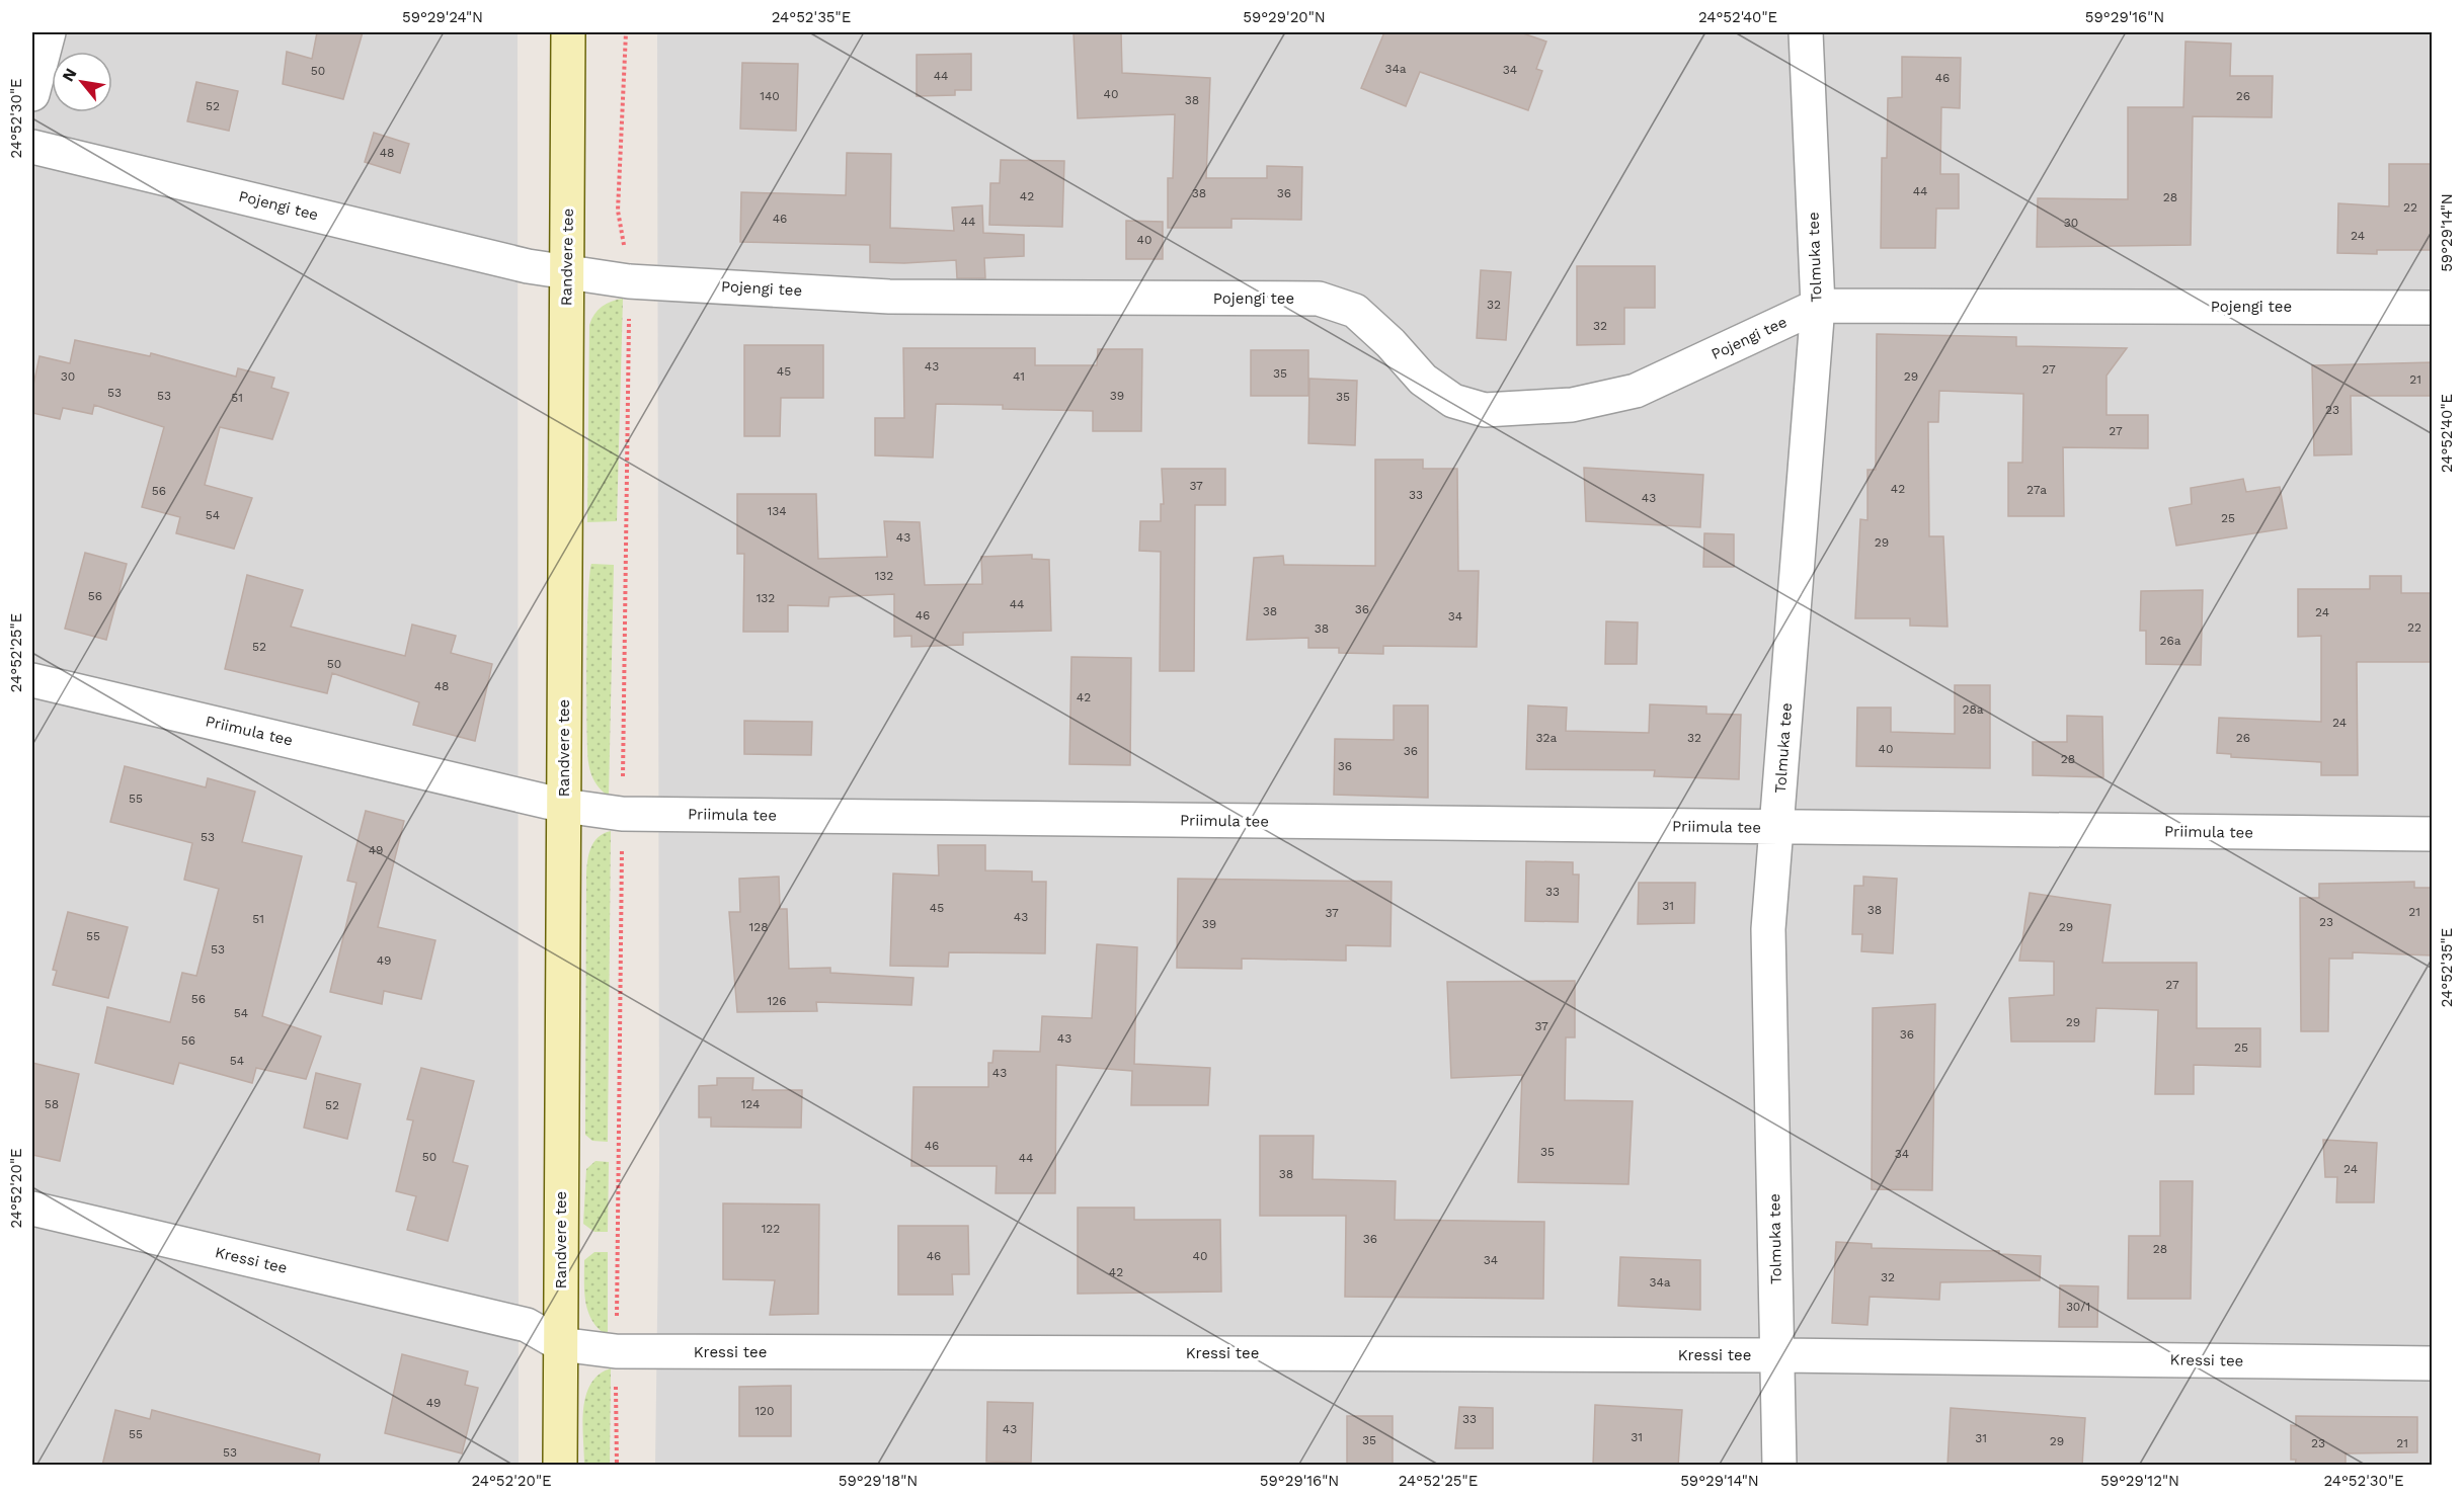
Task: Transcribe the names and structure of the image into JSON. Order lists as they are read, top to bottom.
{
  "streets": {
    "main road": ["Randvere tee"],
    "street": [
      "Pojengi tee",
      "Tolmuka tee",
      "Priimula tee",
      "Kressi tee"
    ]
  },
  "crossings": [
    ["Pojengi tee", "Randvere tee"],
    ["Pojengi tee", "Tolmuka tee"],
    ["Randvere tee", "Priimula tee"],
    ["Randvere tee", "Kressi tee"],
    ["Tolmuka tee", "Priimula tee"],
    ["Tolmuka tee", "Kressi tee"]
  ],
  "house_numbers": [
    "34a",
    "34",
    "50",
    "44",
    "46",
    "40",
    "140",
    "26",
    "38",
    "52",
    "48",
    "44",
    "38",
    "36",
    "42",
    "28",
    "22",
    "46",
    "44",
    "30",
    "24",
    "40",
    "32",
    "32",
    "43",
    "27",
    "45",
    "35",
    "30",
    "41",
    "29",
    "21",
    "53",
    "53",
    "39",
    "35",
    "51",
    "23",
    "27",
    "37",
    "42",
    "27a",
    "56",
    "33",
    "43",
    "134",
    "54",
    "25",
    "43",
    "29",
    "132",
    "56",
    "132",
    "44",
    "36",
    "38",
    "24",
    "46",
    "34",
    "22",
    "38",
    "26a",
    "52",
    "50",
    "48",
    "42",
    "28a",
    "24",
    "32a",
    "32",
    "26",
    "40",
    "36",
    "28",
    "36",
    "55",
    "53",
    "49",
    "33",
    "31",
    "45",
    "38",
    "21",
    "37",
    "43",
    "51",
    "23",
    "39",
    "128",
    "29",
    "55",
    "53",
    "49",
    "27",
    "56",
    "126",
    "54",
    "29",
    "37",
    "36",
    "43",
    "56",
    "25",
    "54",
    "43",
    "58",
    "124",
    "52",
    "46",
    "35",
    "34",
    "50",
    "44",
    "24",
    "38",
    "122",
    "36",
    "28",
    "46",
    "40",
    "34",
    "42",
    "32",
    "34a",
    "30/1",
    "49",
    "120",
    "33",
    "43",
    "55",
    "31",
    "31",
    "35",
    "29",
    "23",
    "21",
    "53"
  ],
  "north": "top left",
  "coordinates": [
    "59°29'24\"N",
    "24°52'35\"E",
    "59°29'20\"N",
    "24°52'40\"E",
    "59°29'16\"N",
    "24°52'30\"E",
    "59°29'14\"N",
    "24°52'25\"E",
    "24°52'20\"E",
    "59°29'18\"N",
    "59°29'12\"N"
  ]
}
